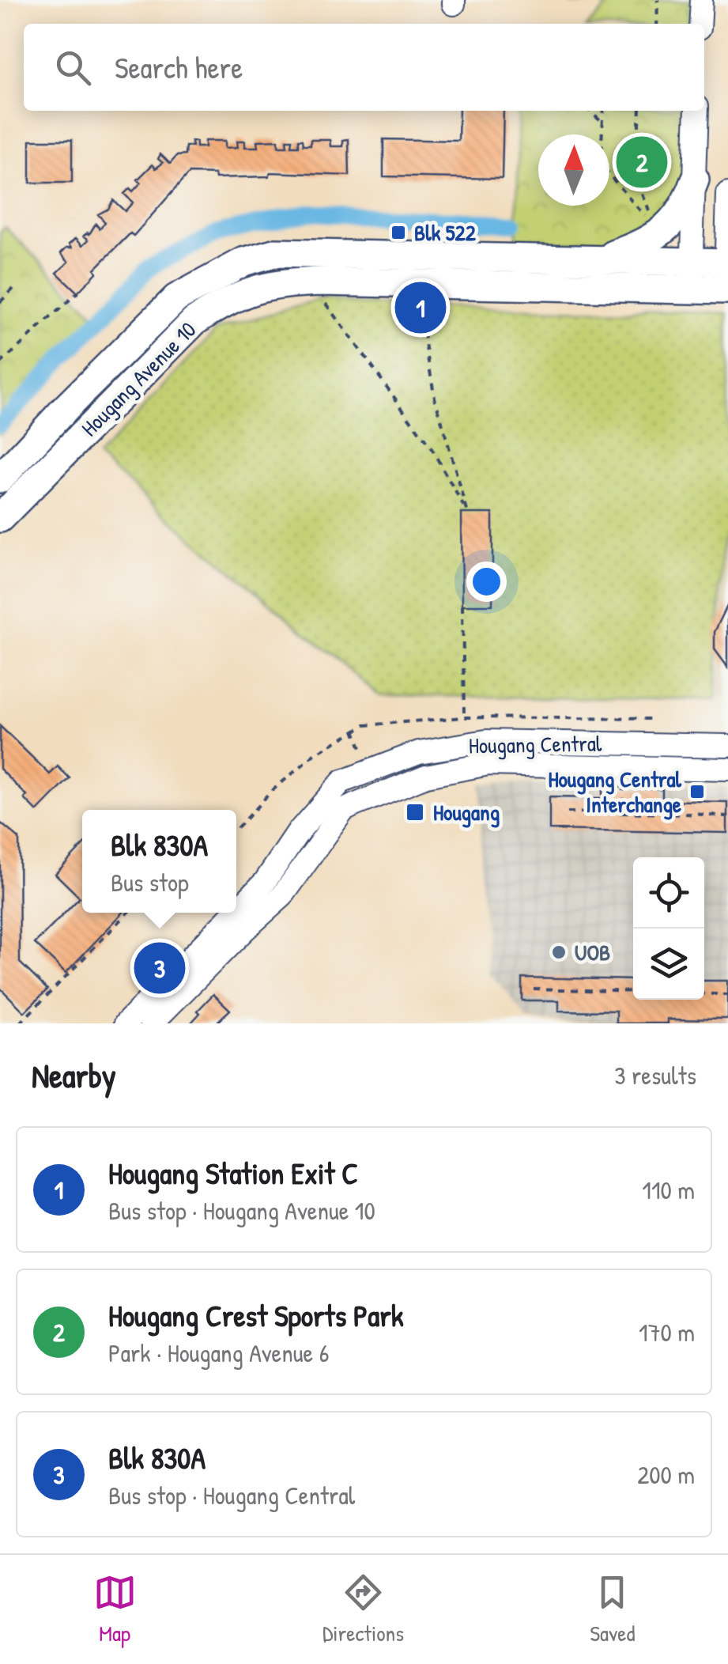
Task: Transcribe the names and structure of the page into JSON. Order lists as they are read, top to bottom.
{
  "streets": {
    "main road": ["Hougang Avenue 10"],
    "street": ["Hougang Central"]
  },
  "places": {
    "transit": ["Blk 522", "Hougang Central Interchange", "Hougang"],
    "other": ["UOB"]
  },
  "north": "top",
  "page": {
    "search": "Search here",
    "pins": ["2", "1", "3"],
    "popup": ["Blk 830A", "Bus stop"],
    "heading": ["Nearby", "3 results"],
    "list": [
      {
        "mark": "1",
        "name": "Hougang Station Exit C",
        "note": "Bus stop · Hougang Avenue 10",
        "value": "110 m"
      },
      {
        "mark": "2",
        "name": "Hougang Crest Sports Park",
        "note": "Park · Hougang Avenue 6",
        "value": "170 m"
      },
      {
        "mark": "3",
        "name": "Blk 830A",
        "note": "Bus stop · Hougang Central",
        "value": "200 m"
      }
    ],
    "nav": ["Map", "Directions", "Saved"]
  }
}
